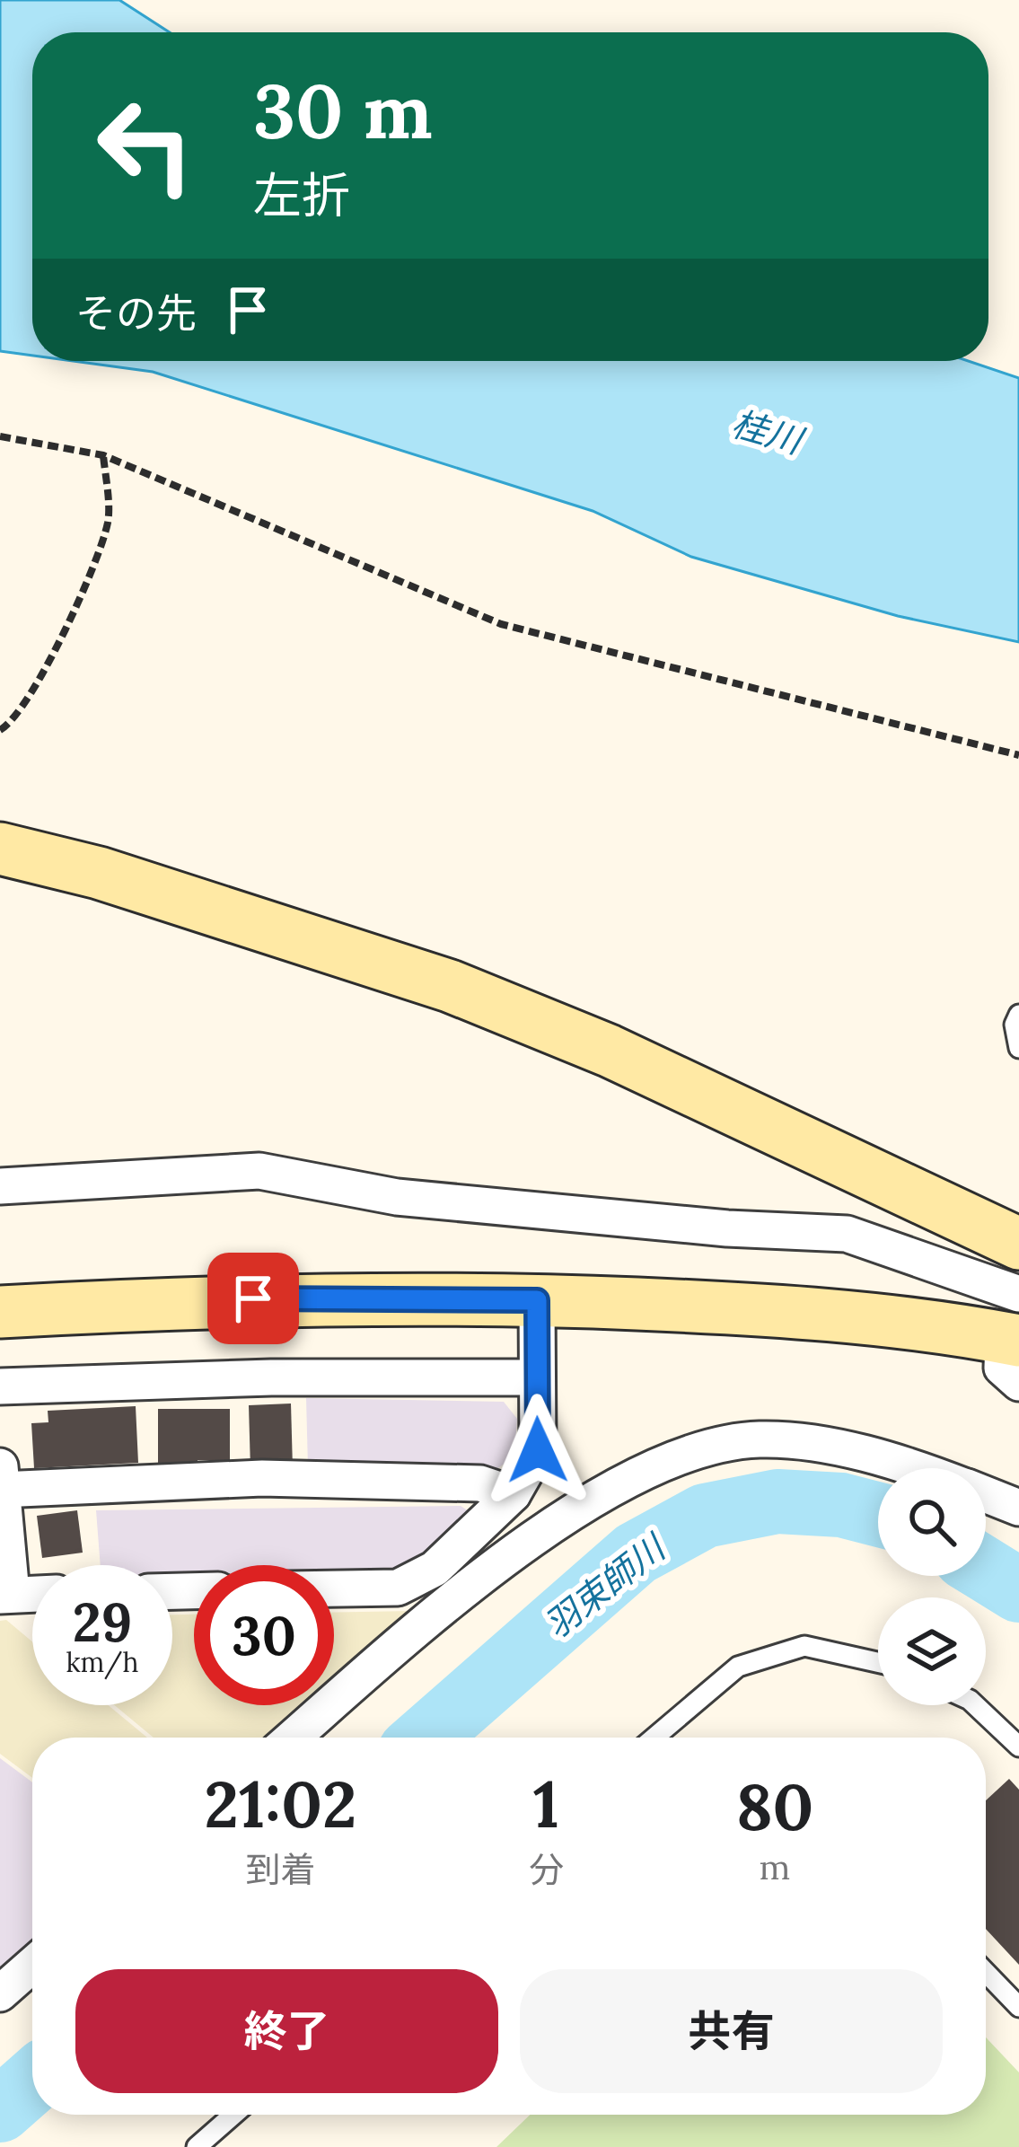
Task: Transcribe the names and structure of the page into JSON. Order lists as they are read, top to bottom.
{
  "water": ["桂川", "羽束師川"],
  "page": {
    "turn": ["30 m", "左折"],
    "then": "その先",
    "speed": "29 km/h",
    "limit": "30",
    "eta": [
      "21:02",
      "到着",
      "1",
      "分",
      "80",
      "m"
    ],
    "buttons": ["終了", "共有"]
  }
}
